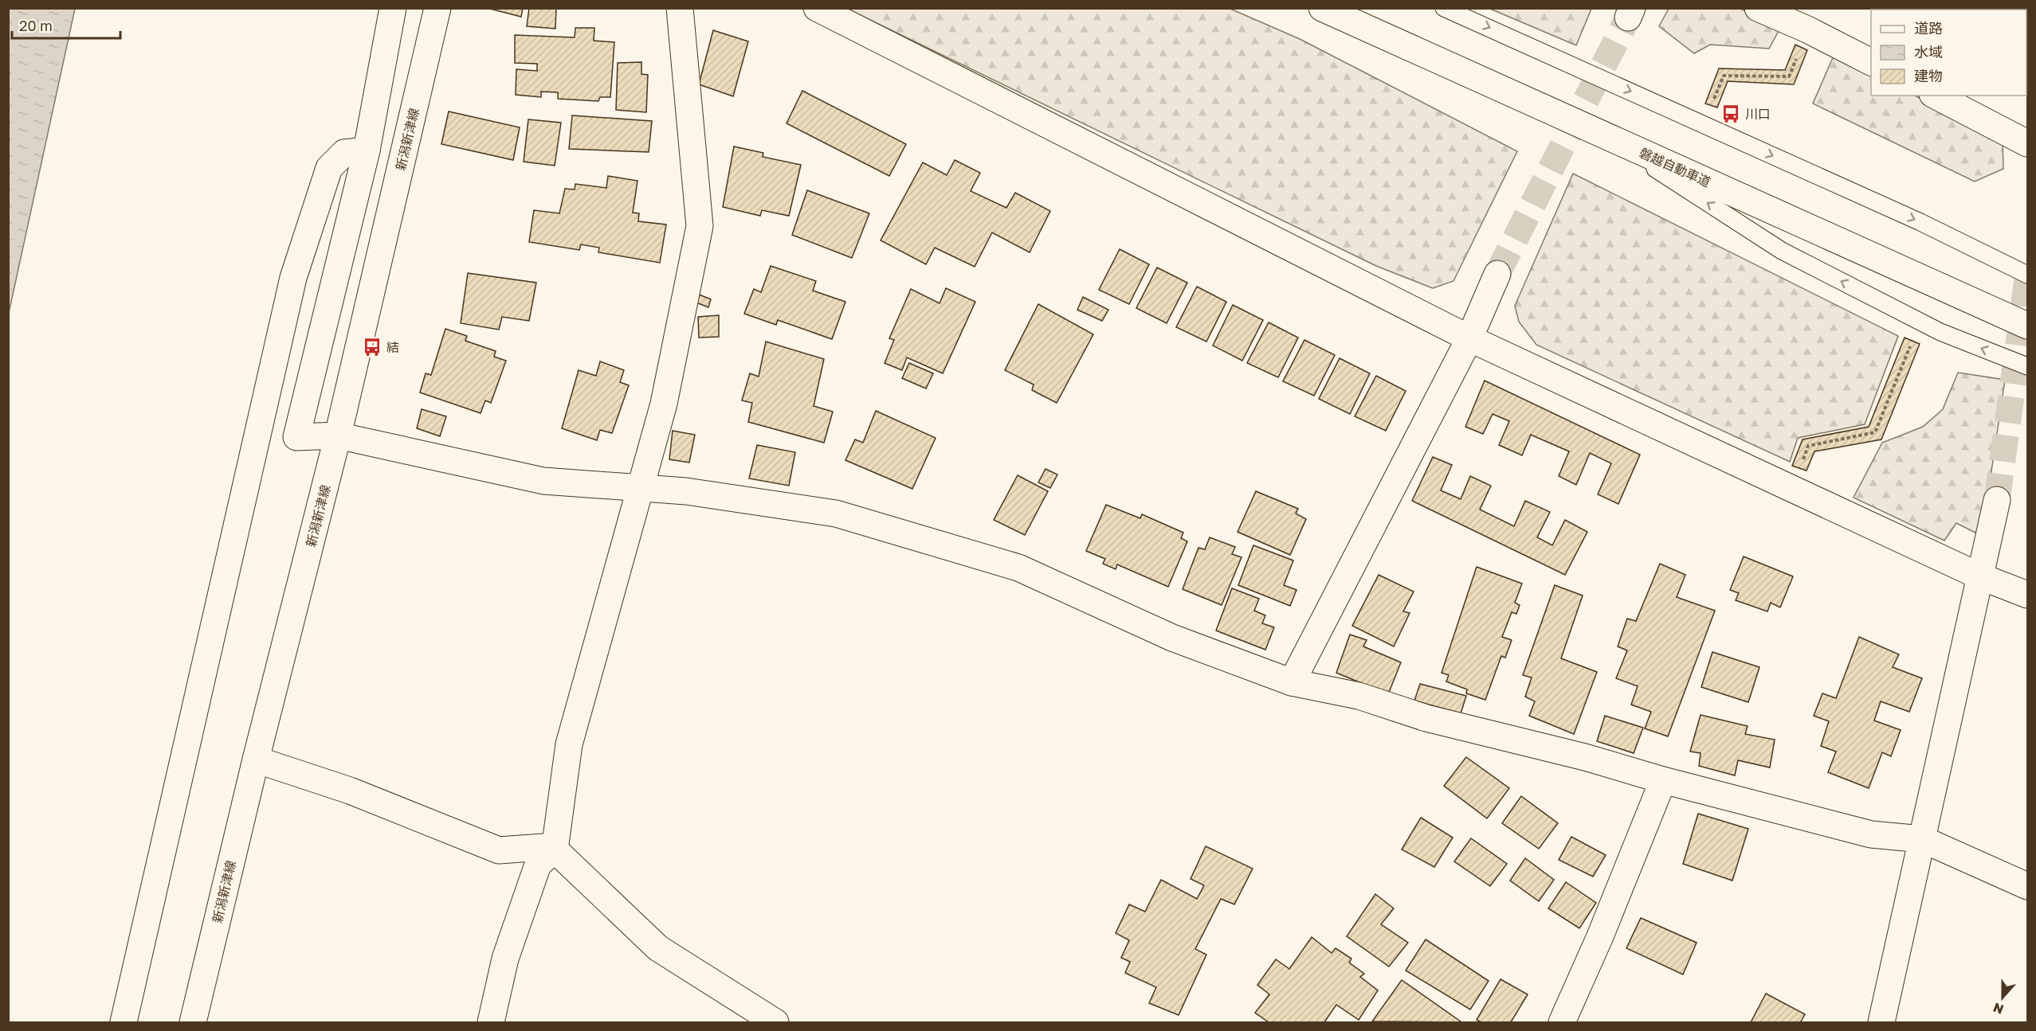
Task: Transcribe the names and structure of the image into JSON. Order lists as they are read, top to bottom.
{
  "streets": {
    "main road": ["新潟新津線", "磐越自動車道"]
  },
  "places": {
    "bus stop": ["川口", "結"]
  },
  "legend": ["道路", "水域", "建物"],
  "scale_bar": "20 m",
  "north": "bottom"
}
